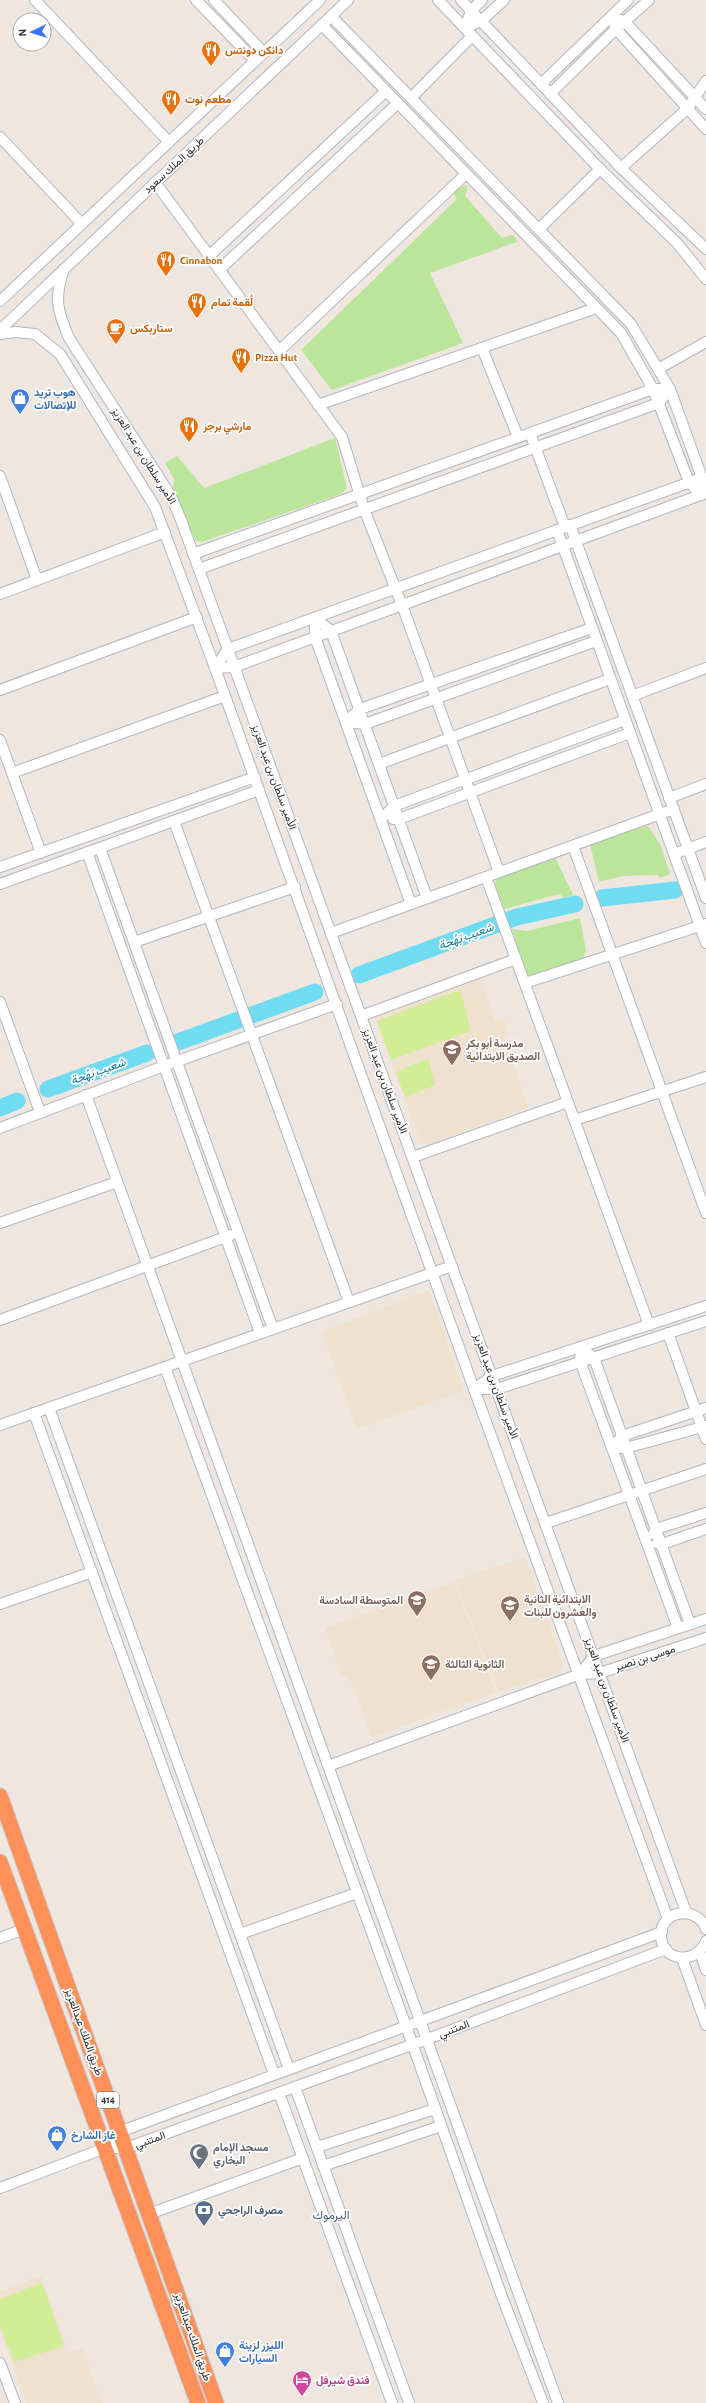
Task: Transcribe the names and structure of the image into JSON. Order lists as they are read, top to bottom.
{
  "streets": {
    "highway": ["طريق الملك عبدالعزيز", "414"],
    "street": [
      "طريق الملك سعود",
      "الأمير سلطان بن عبد العزيز",
      "موسى بن نصير",
      "المتنبي"
    ]
  },
  "crossings": [
    ["طريق الملك سعود", "الأمير سلطان بن عبد العزيز"],
    ["الأمير سلطان بن عبد العزيز", "موسى بن نصير"],
    ["المتنبي", "طريق الملك عبدالعزيز"]
  ],
  "districts": ["اليرموك"],
  "water": ["شعيب بَهْجة"],
  "places": {
    "restaurant": [
      "دانكن دونتس",
      "مطعم نوت",
      "Cinnabon",
      "لُقمة تمام",
      "Pizza Hut",
      "مارشي برجر"
    ],
    "cafe": ["ستاربكس"],
    "shop": ["هوب تريد للإتصالات", "غاز الشارخ", "الليزر لزينة السيارات"],
    "school or university": [
      "مدرسة أبو بكر الصديق الابتدائية",
      "المتوسطة السادسة",
      "الابتدائية الثانية والعشرون للبنات",
      "الثانوية الثالثة"
    ],
    "mosque": ["مسجد الإمام البخاري"],
    "bank": ["مصرف الراجحي"],
    "hotel": ["فندق شيرفل"]
  },
  "north": "left"
}
